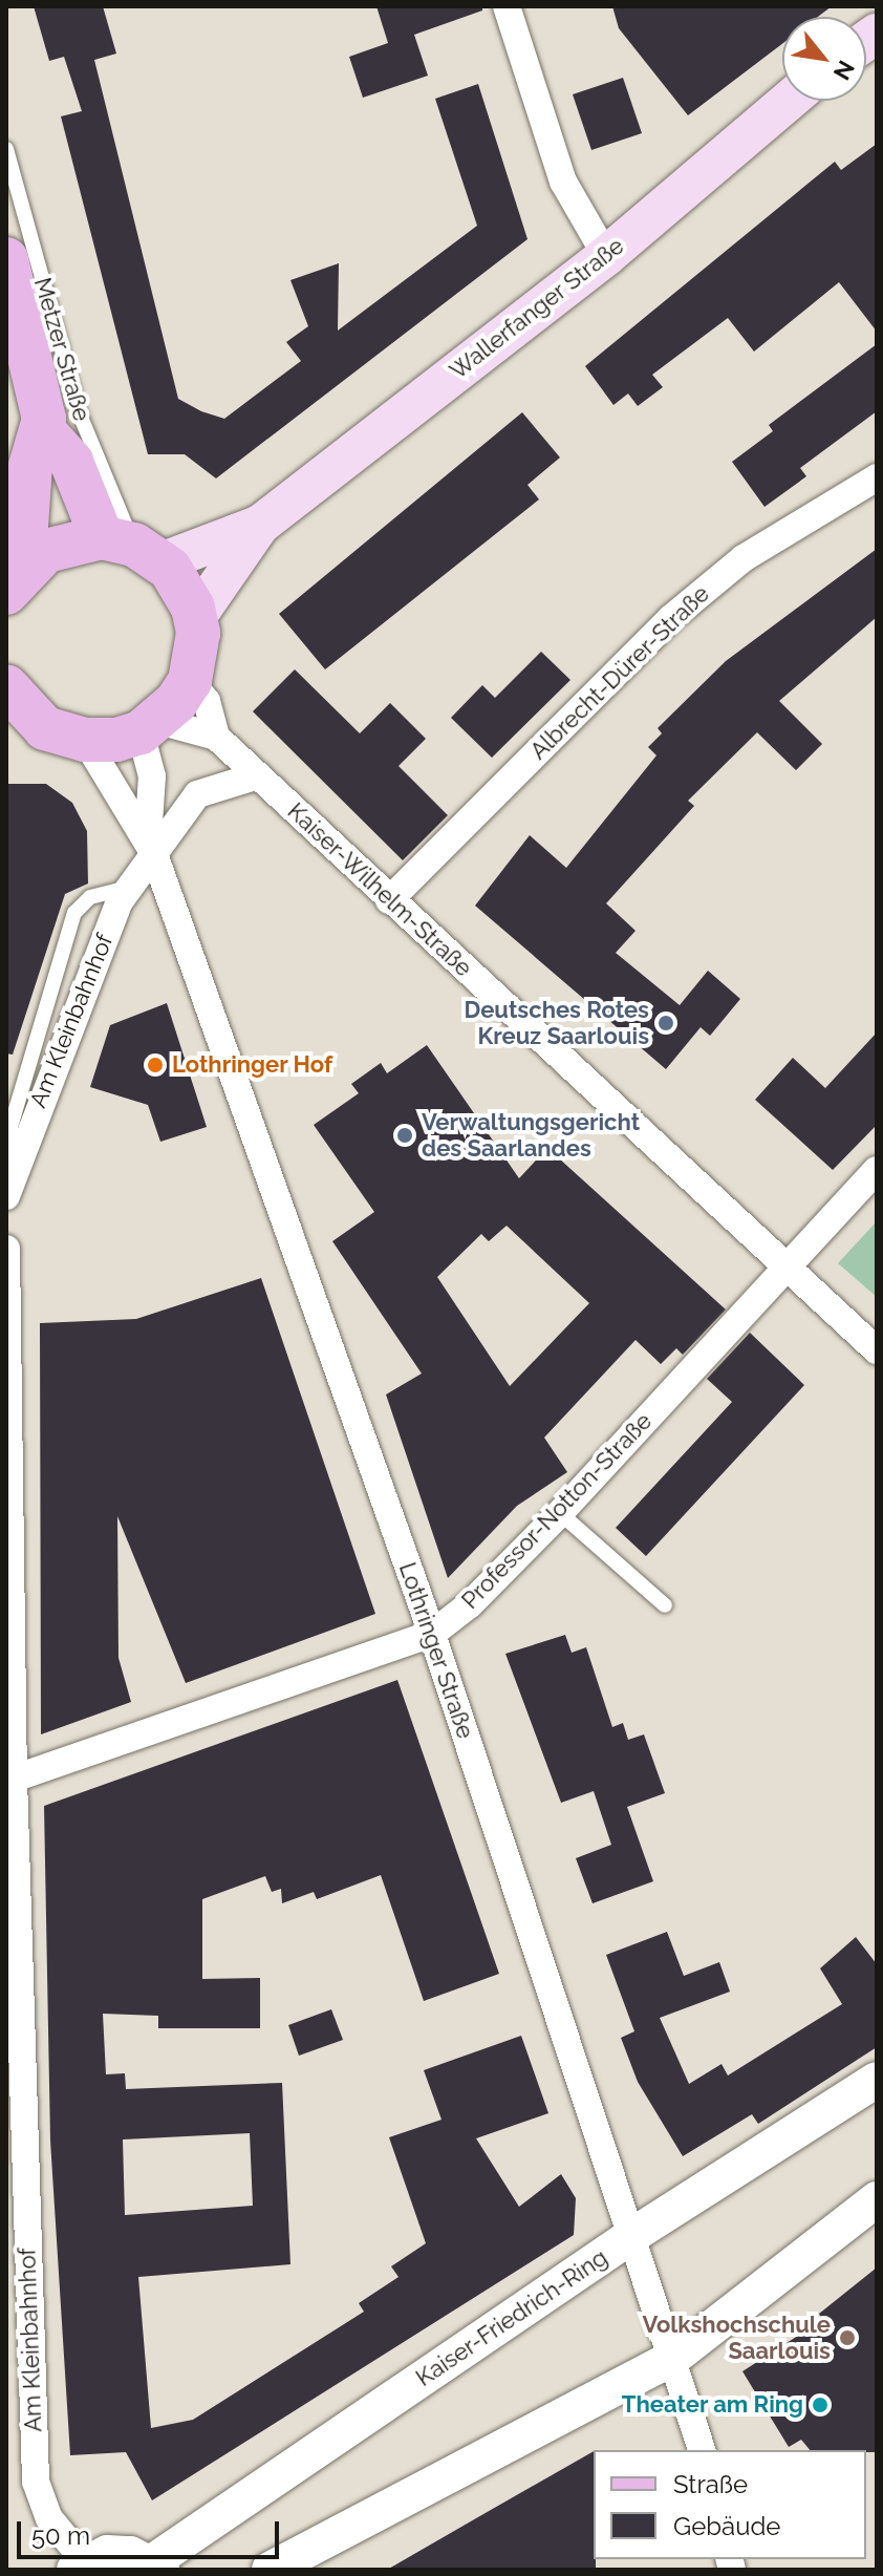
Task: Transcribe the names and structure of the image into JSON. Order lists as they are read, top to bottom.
{
  "streets": {
    "main road": ["Wallerfanger Straße", "Metzer Straße"],
    "street": [
      "Albrecht-Dürer-Straße",
      "Kaiser-Wilhelm-Straße",
      "Am Kleinbahnhof",
      "Professor-Notton-Straße",
      "Lothringer Straße",
      "Kaiser-Friedrich-Ring"
    ]
  },
  "crossings": [
    ["Wallerfanger Straße", "Metzer Straße"],
    ["Albrecht-Dürer-Straße", "Kaiser-Wilhelm-Straße"],
    ["Kaiser-Wilhelm-Straße", "Professor-Notton-Straße"],
    ["Kaiser-Wilhelm-Straße", "Lothringer Straße"],
    ["Am Kleinbahnhof", "Professor-Notton-Straße"],
    ["Am Kleinbahnhof", "Lothringer Straße"],
    ["Professor-Notton-Straße", "Lothringer Straße"],
    ["Lothringer Straße", "Kaiser-Friedrich-Ring"]
  ],
  "places": [
    "Deutsches Rotes Kreuz Saarlouis",
    "Lothringer Hof",
    "Verwaltungsgericht des Saarlandes",
    "Volkshochschule Saarlouis",
    "Theater am Ring"
  ],
  "legend": ["Straße", "Gebäude"],
  "scale_bar": "50 m",
  "north": "bottom right"
}
